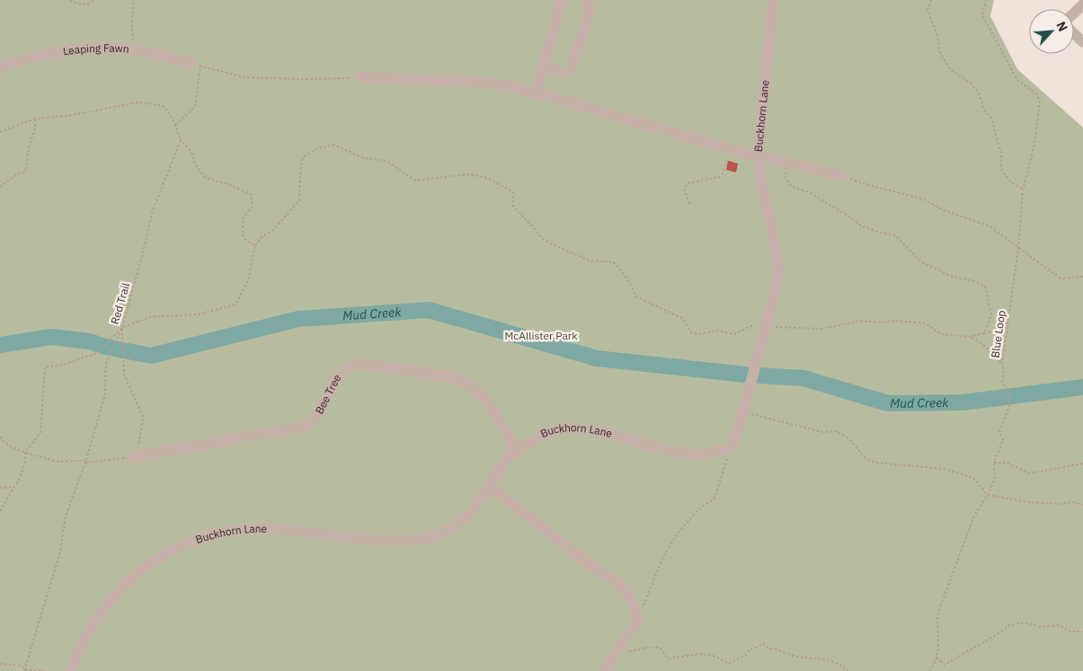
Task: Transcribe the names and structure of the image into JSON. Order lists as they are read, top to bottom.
{
  "streets": {
    "street": ["Leaping Fawn", "Buckhorn Lane", "Bee Tree"],
    "path": ["Red Trail", "Blue Loop"]
  },
  "crossings": [
    ["Buckhorn Lane", "Bee Tree"]
  ],
  "water": ["Mud Creek"],
  "parks": ["McAllister Park"],
  "north": "top right"
}
